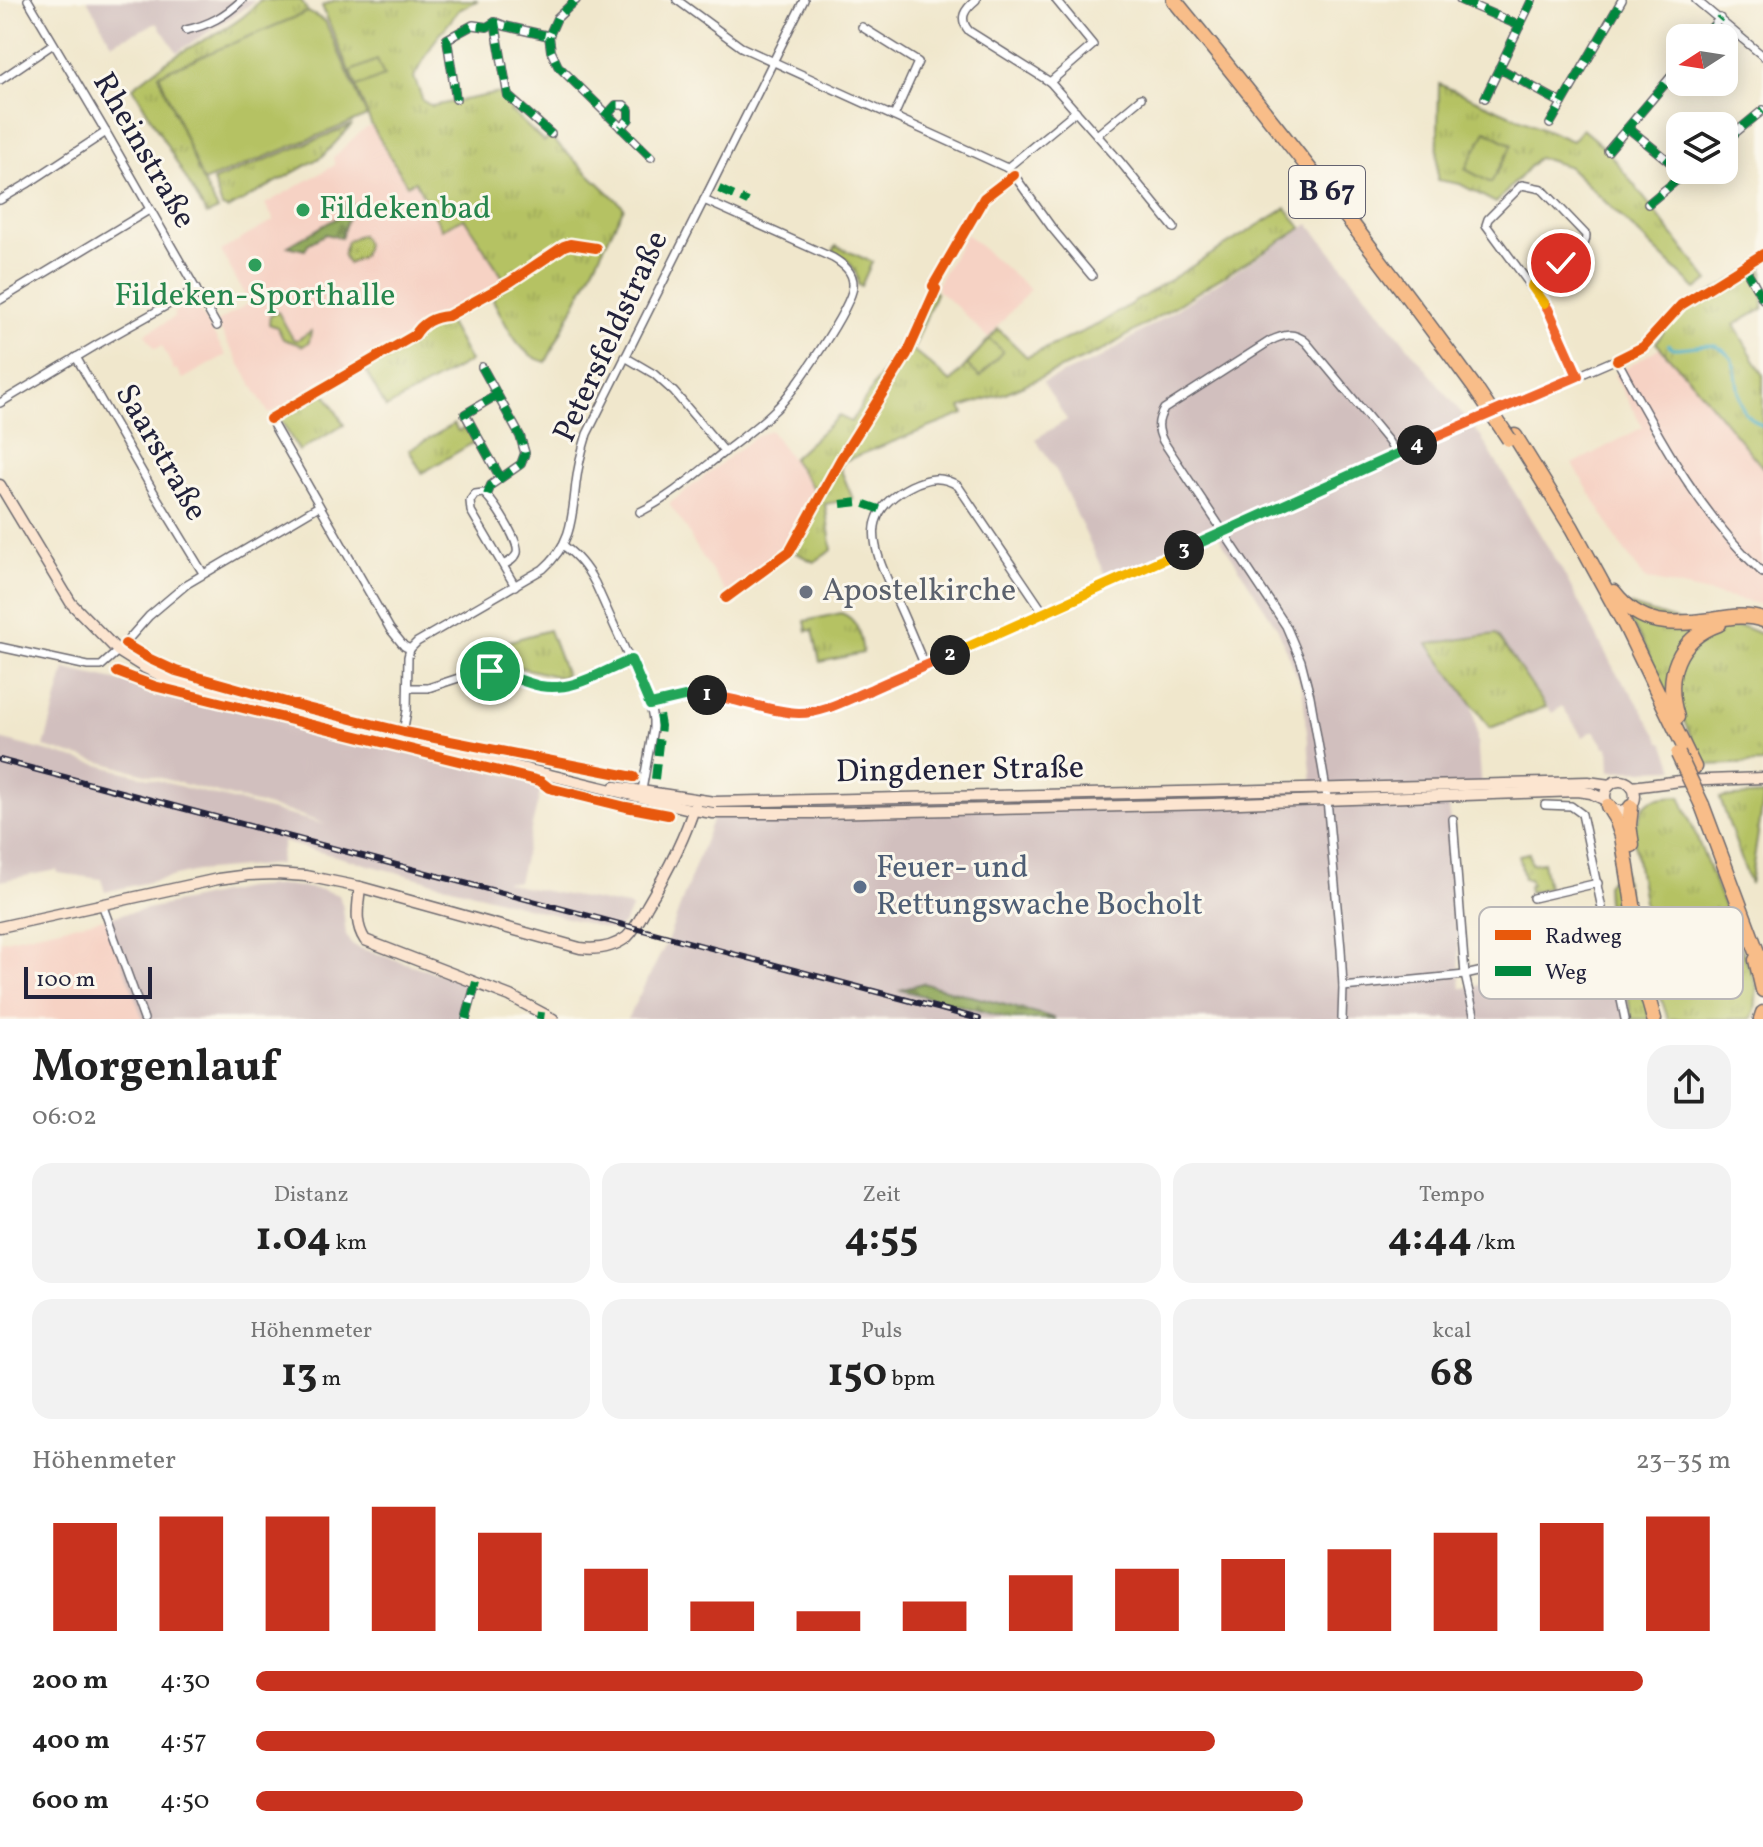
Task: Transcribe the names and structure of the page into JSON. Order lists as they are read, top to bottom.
{
  "streets": {
    "highway": ["B 67"],
    "main road": ["Dingdener Straße"],
    "street": ["Rheinstraße", "Petersfeldstraße", "Saarstraße"]
  },
  "places": [
    "Fildekenbad",
    "Fildeken-Sporthalle",
    "Apostelkirche",
    "Feuer- und Rettungswache Bocholt"
  ],
  "legend": ["Radweg", "Weg"],
  "scale_bar": "100 m",
  "north": "left",
  "page": {
    "pins": [
      "4",
      "3",
      "2",
      "1"
    ],
    "scale": "100 m",
    "heading": ["Morgenlauf", "06:02"],
    "stats": [
      ["Distanz", "1.04 km"],
      ["Zeit", "4:55"],
      ["Tempo", "4:44 /km"],
      ["Höhenmeter", "13 m"],
      ["Puls", "150 bpm"],
      ["kcal", "68"]
    ],
    "chart": ["Höhenmeter", "23–35 m"],
    "list": [
      {
        "name": "200 m",
        "note": "4:30"
      },
      {
        "name": "400 m",
        "note": "4:57"
      },
      {
        "name": "600 m",
        "note": "4:50"
      }
    ]
  }
}
